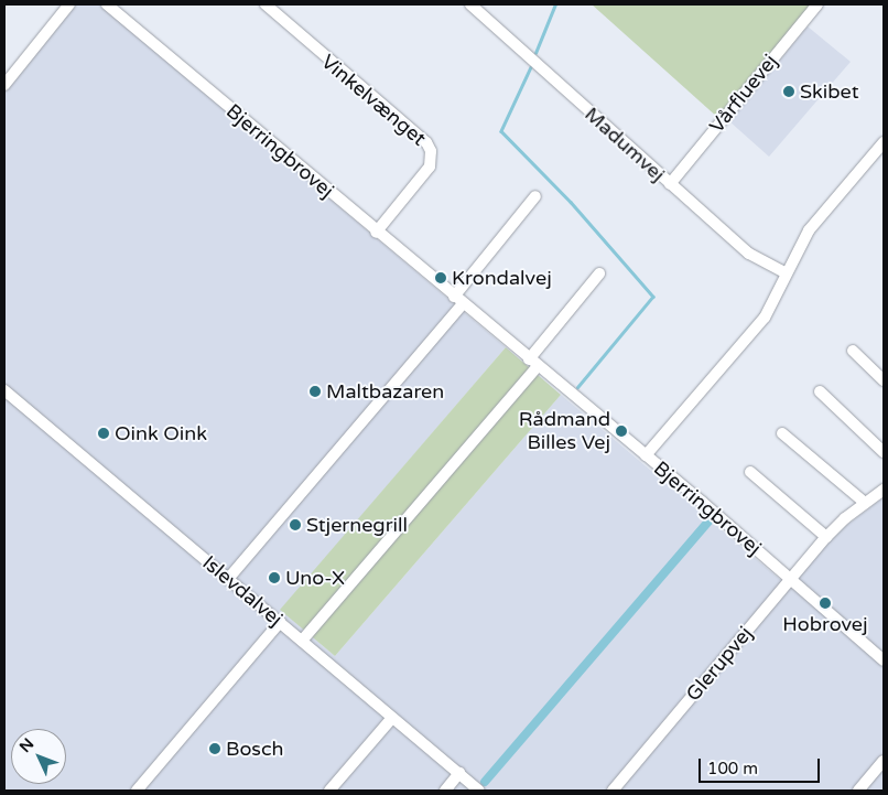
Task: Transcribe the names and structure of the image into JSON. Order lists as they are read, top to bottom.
{
  "streets": {
    "street": [
      "Vårfluevej",
      "Vinkelvænget",
      "Madumvej",
      "Bjerringbrovej",
      "Islevdalvej",
      "Glerupvej"
    ]
  },
  "crossings": [
    ["Vårfluevej", "Madumvej"],
    ["Vinkelvænget", "Bjerringbrovej"],
    ["Bjerringbrovej", "Glerupvej"]
  ],
  "places": [
    "Skibet",
    "Krondalvej",
    "Maltbazaren",
    "Rådmand Billes Vej",
    "Oink Oink",
    "Stjernegrill",
    "Uno-X",
    "Hobrovej",
    "Bosch"
  ],
  "scale_bar": "100 m",
  "north": "top left"
}
